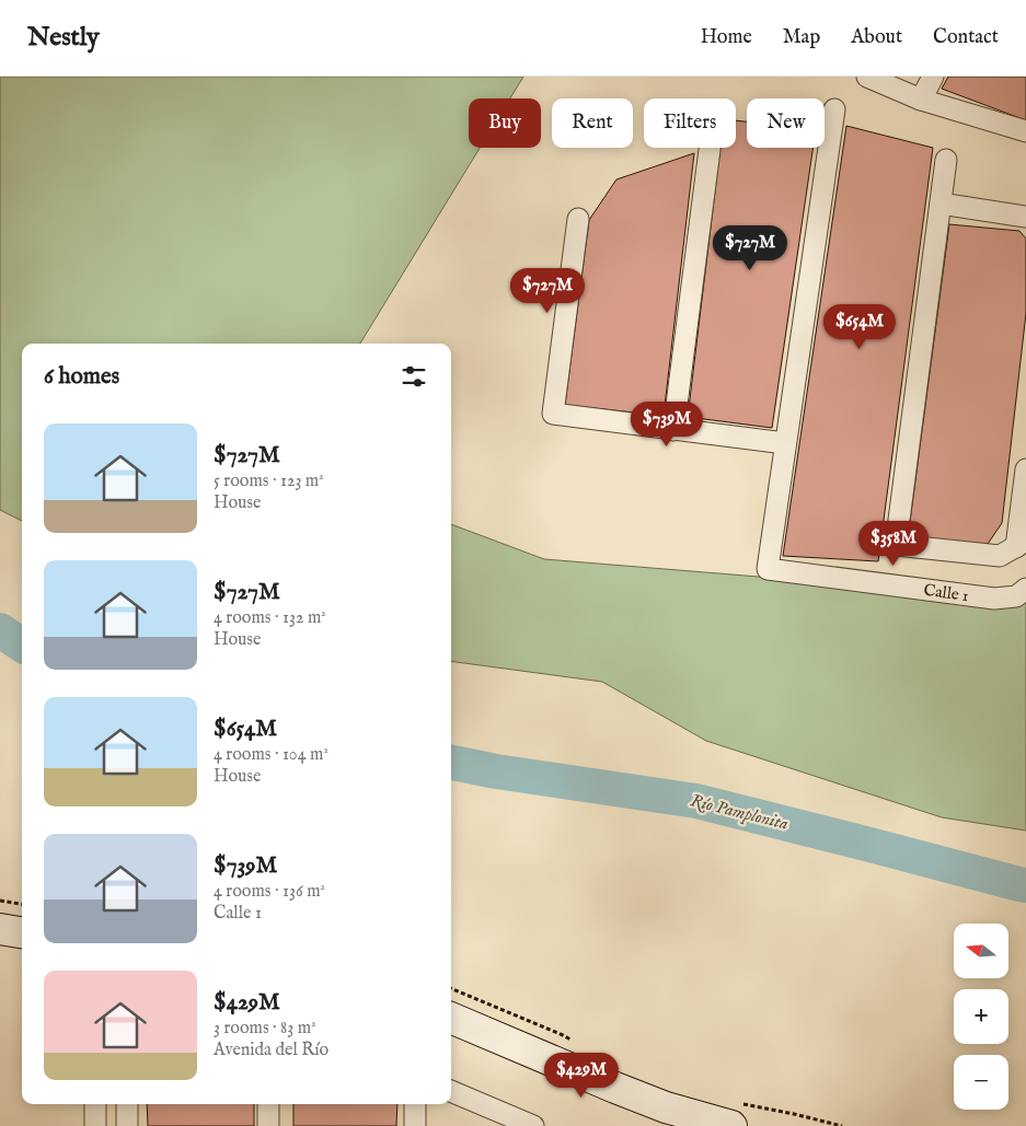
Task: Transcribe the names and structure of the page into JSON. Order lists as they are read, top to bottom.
{
  "streets": {
    "street": ["Calle 1"]
  },
  "water": ["Río Pamplonita"],
  "north": "left",
  "page": {
    "header": "Nestly",
    "nav": [
      "Home",
      "Map",
      "About",
      "Contact"
    ],
    "chip": [
      "Buy",
      "Rent",
      "Filters",
      "New"
    ],
    "price": [
      "$727M",
      "$727M",
      "$654M",
      "$739M",
      "$358M",
      "$429M"
    ],
    "heading": "6 homes",
    "list": [
      {
        "name": "$727M",
        "note": "5 rooms · 123 m² · House"
      },
      {
        "name": "$727M",
        "note": "4 rooms · 132 m² · House"
      },
      {
        "name": "$654M",
        "note": "4 rooms · 104 m² · House"
      },
      {
        "name": "$739M",
        "note": "4 rooms · 136 m² · Calle 1"
      },
      {
        "name": "$429M",
        "note": "3 rooms · 83 m² · Avenida del Río"
      }
    ],
    "map_buttons": ["+", "−"]
  }
}
